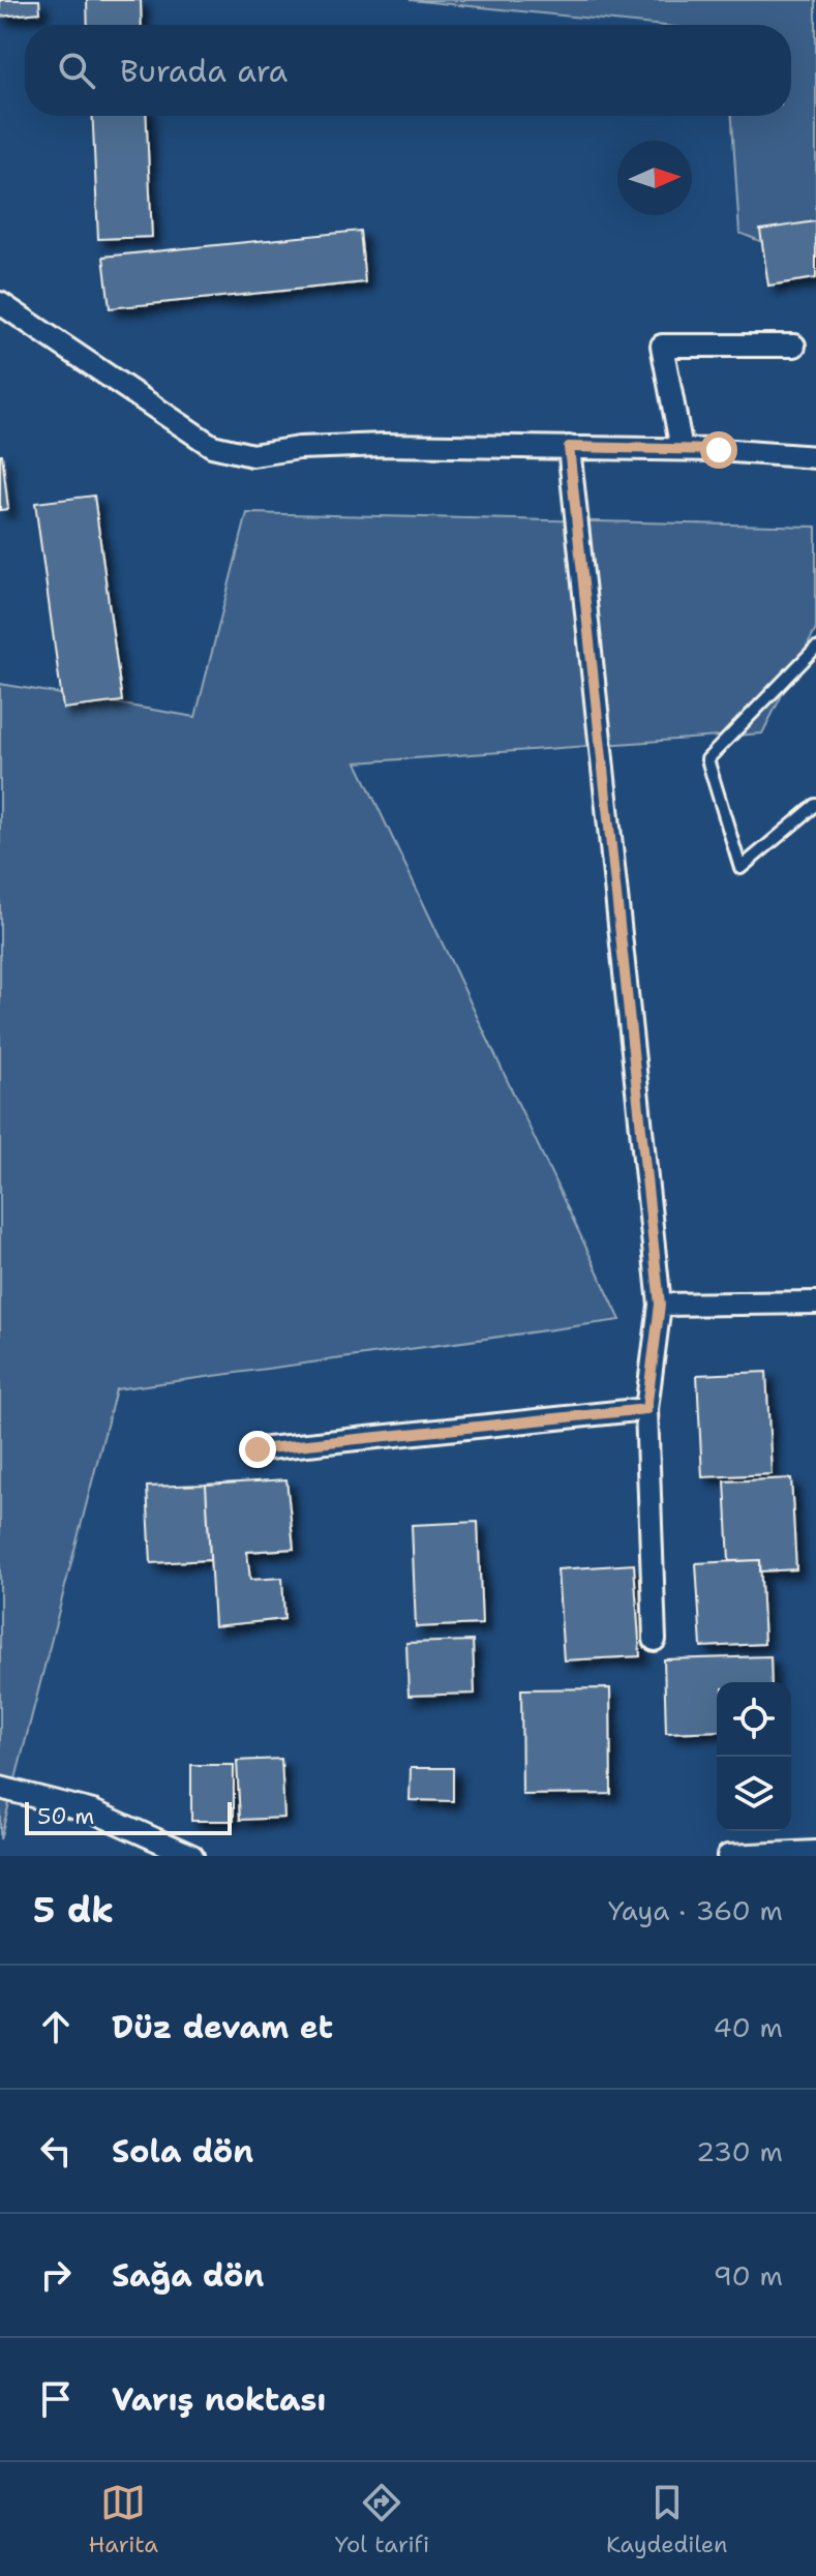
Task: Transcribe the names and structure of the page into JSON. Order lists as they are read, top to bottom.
{
  "scale_bar": "50 m",
  "north": "right",
  "page": {
    "search": "Burada ara",
    "scale": "50 m",
    "heading": ["5 dk", "Yaya · 360 m"],
    "list": [
      ["Düz devam et", "40 m"],
      ["Sola dön", "230 m"],
      ["Sağa dön", "90 m"],
      "Varış noktası"
    ],
    "nav": ["Harita", "Yol tarifi", "Kaydedilen"]
  }
}
